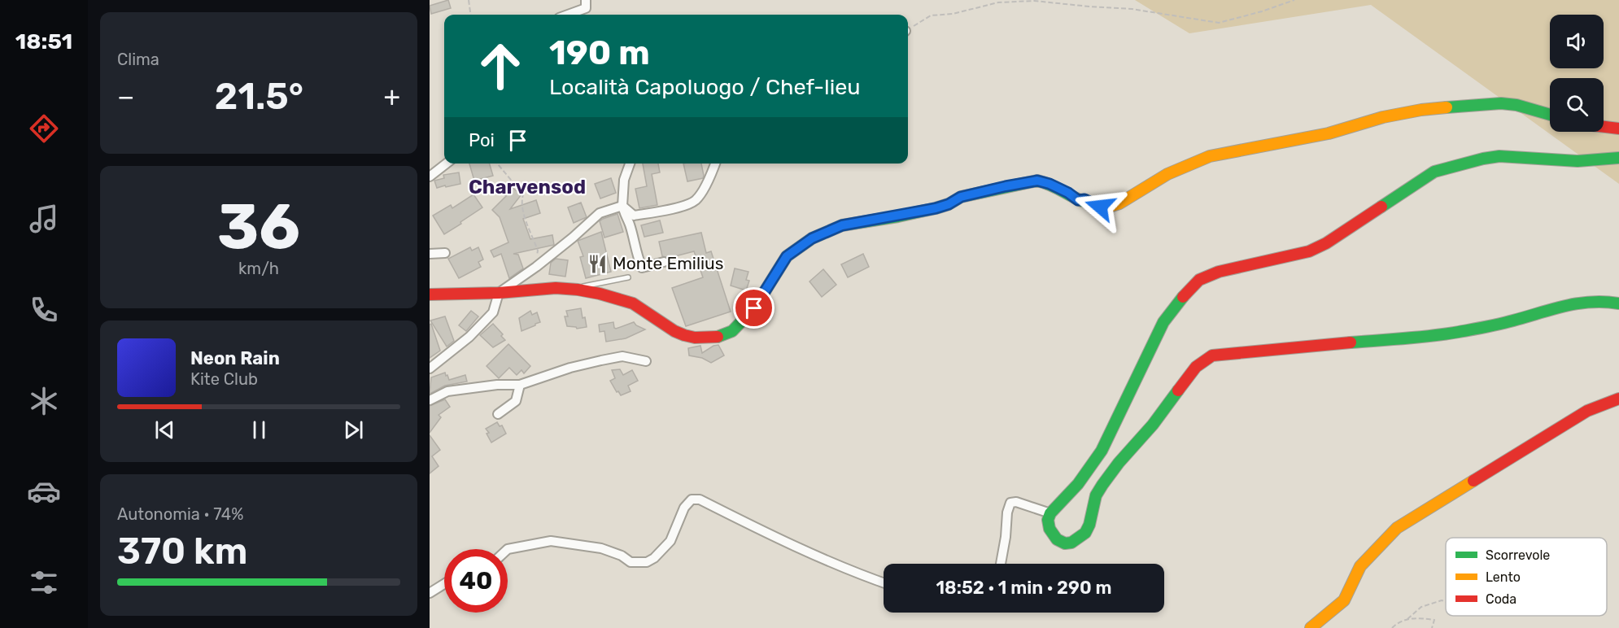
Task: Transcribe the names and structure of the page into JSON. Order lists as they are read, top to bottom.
{
  "districts": ["Charvensod"],
  "places": {
    "restaurant": ["Monte Emilius"]
  },
  "legend": ["Scorrevole", "Lento", "Coda"],
  "page": {
    "tabs": "18:51",
    "tile": [
      "Clima",
      ["36", "km/h"],
      ["Autonomia · 74%", "370 km"]
    ],
    "turn": ["190 m", "Località Capoluogo / Chef-lieu"],
    "heat": ["−", "21.5°", "+"],
    "then": "Poi",
    "song": ["Neon Rain", "Kite Club"],
    "limit": "40",
    "trip": "18:52 · 1 min · 290 m"
  }
}
